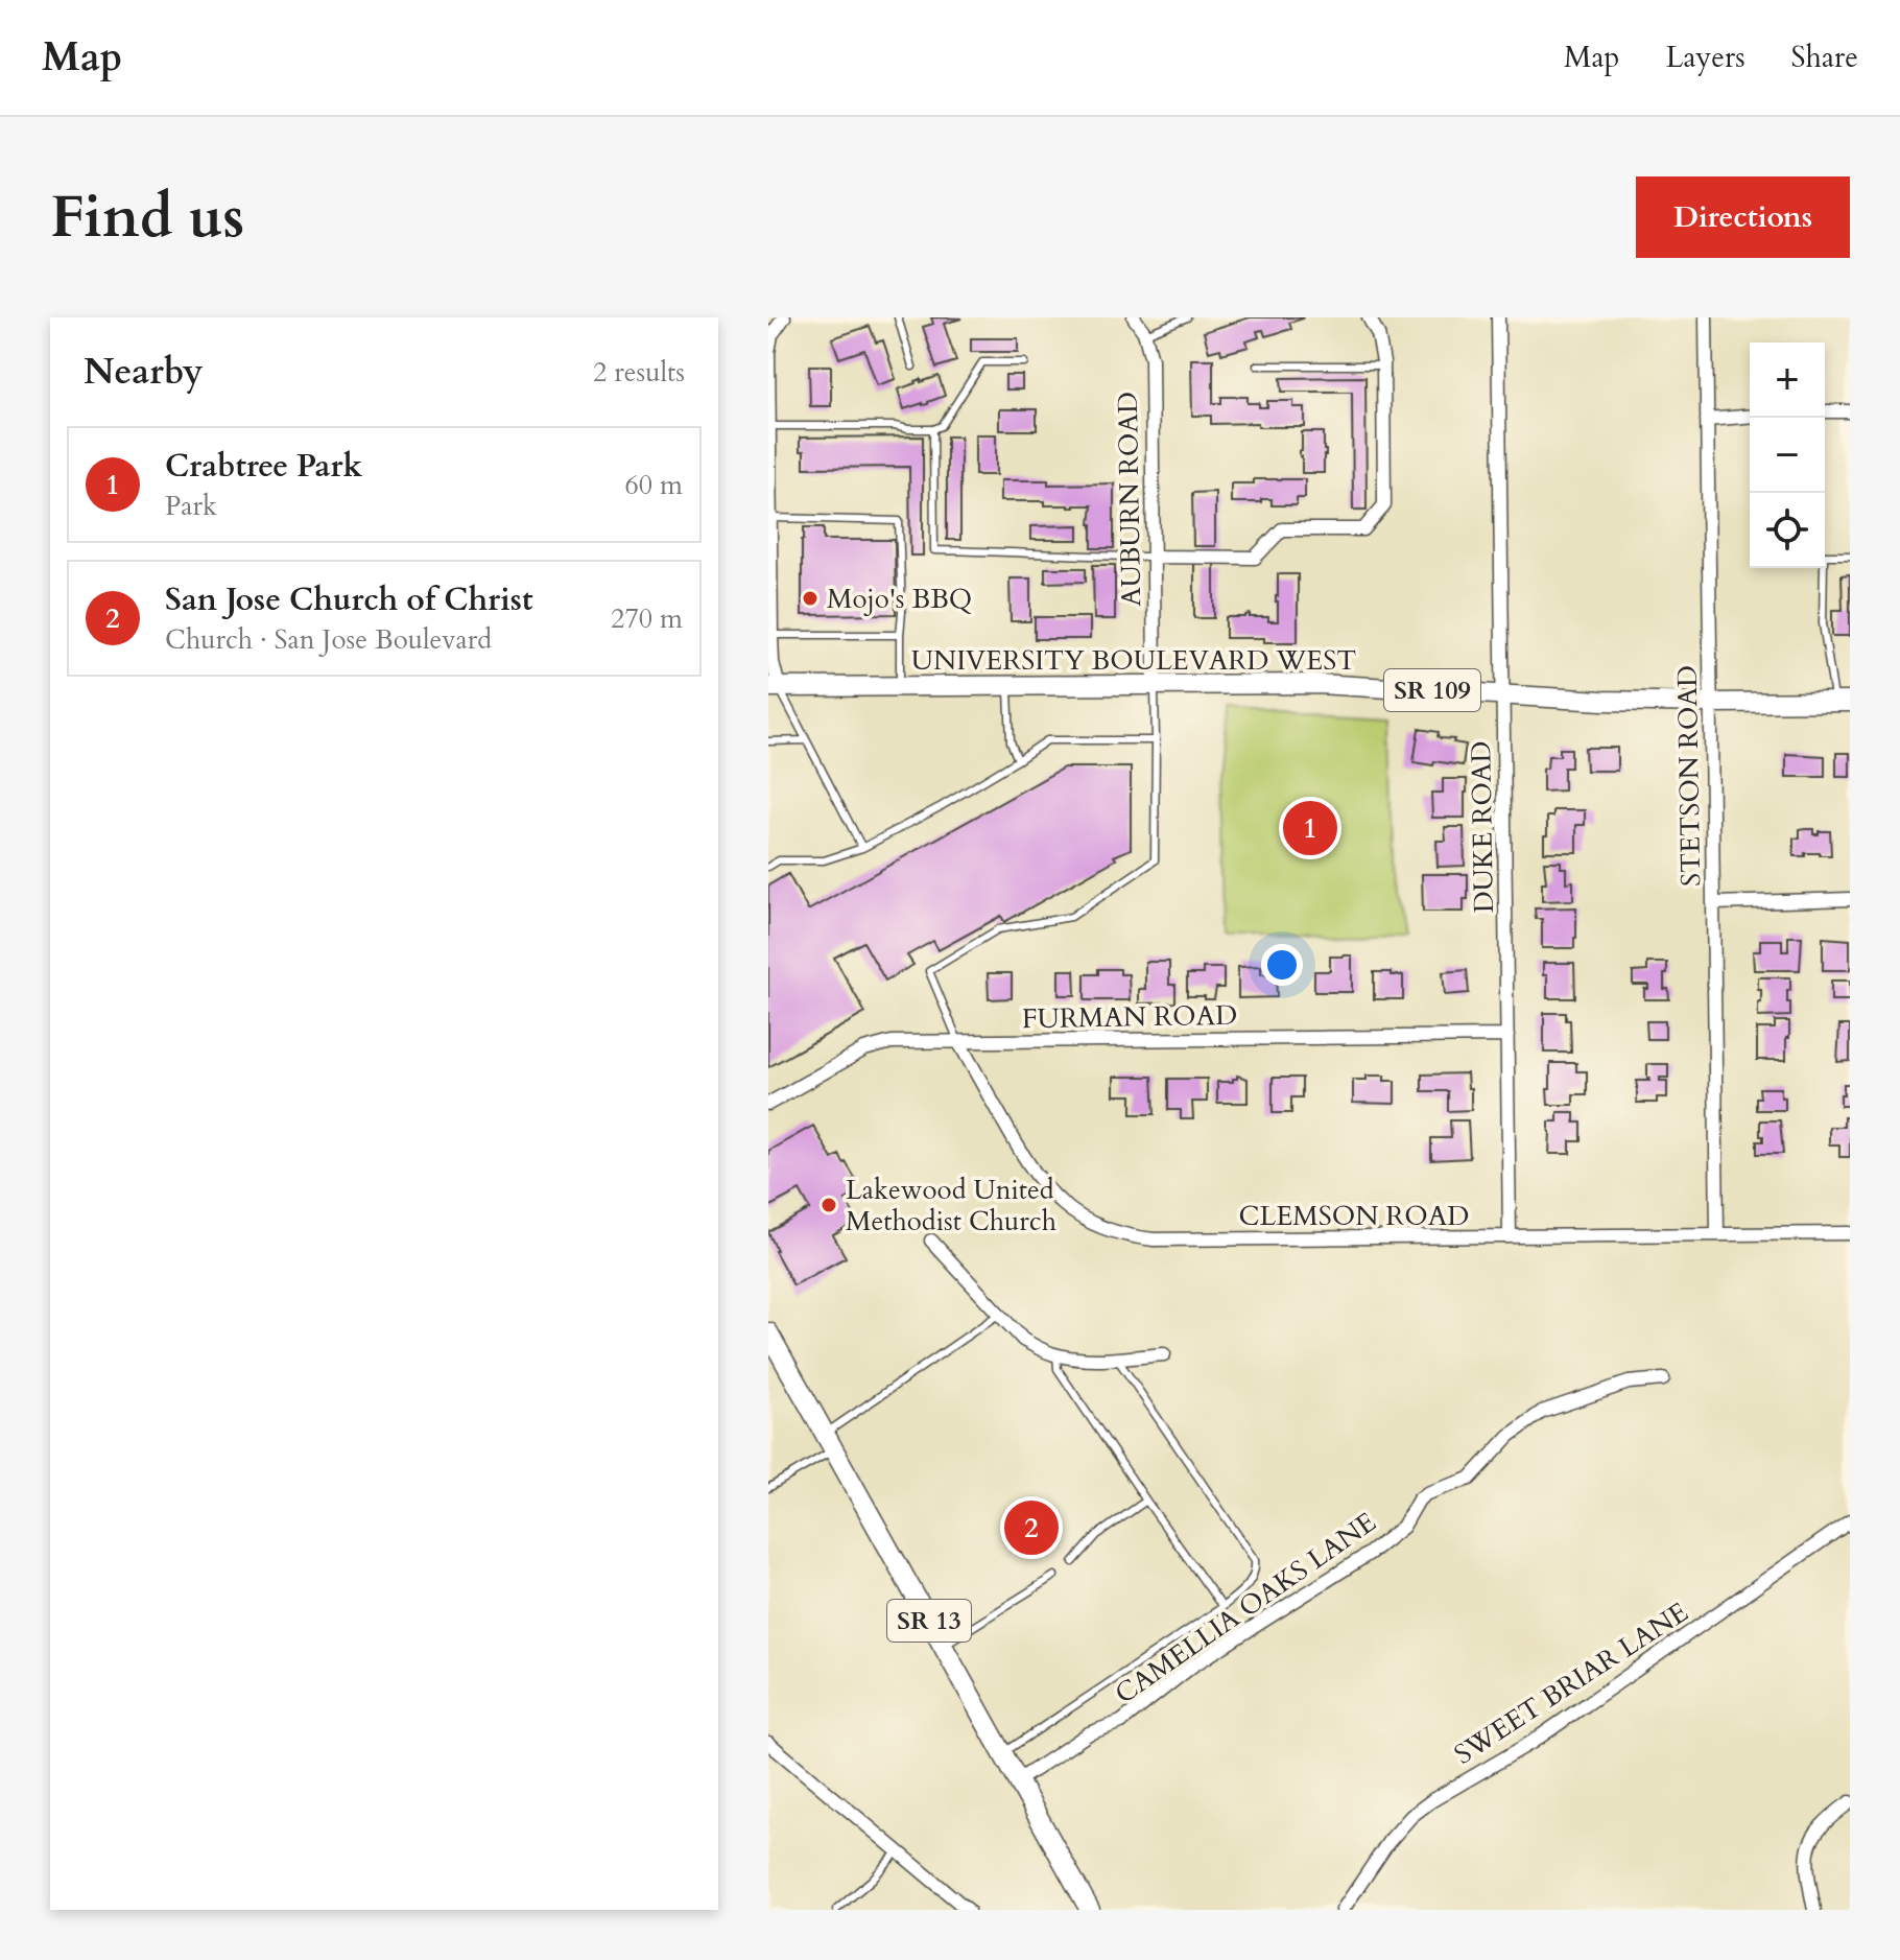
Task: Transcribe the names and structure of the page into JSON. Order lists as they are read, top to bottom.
{
  "streets": {
    "main road": ["UNIVERSITY BOULEVARD WEST", "SR 109", "SR 13"],
    "street": [
      "AUBURN ROAD",
      "STETSON ROAD",
      "DUKE ROAD",
      "FURMAN ROAD",
      "CLEMSON ROAD",
      "CAMELLIA OAKS LANE",
      "SWEET BRIAR LANE"
    ]
  },
  "crossings": [
    ["AUBURN ROAD", "UNIVERSITY BOULEVARD WEST"],
    ["UNIVERSITY BOULEVARD WEST", "STETSON ROAD"],
    ["UNIVERSITY BOULEVARD WEST", "DUKE ROAD"],
    ["STETSON ROAD", "CLEMSON ROAD"],
    ["DUKE ROAD", "FURMAN ROAD"],
    ["DUKE ROAD", "CLEMSON ROAD"],
    ["FURMAN ROAD", "CLEMSON ROAD"],
    ["CAMELLIA OAKS LANE", "SR 13"]
  ],
  "places": ["Mojo's BBQ", "Lakewood United Methodist Church"],
  "page": {
    "header": "Map",
    "nav": ["Map", "Layers", "Share"],
    "buttons": "Directions",
    "title": "Find us",
    "heading": ["Nearby", "2 results"],
    "map_buttons": ["+", "−"],
    "list": [
      {
        "mark": "1",
        "name": "Crabtree Park",
        "note": "Park",
        "value": "60 m"
      },
      {
        "mark": "2",
        "name": "San Jose Church of Christ",
        "note": "Church · San Jose Boulevard",
        "value": "270 m"
      }
    ],
    "pins": ["1", "2"]
  }
}
